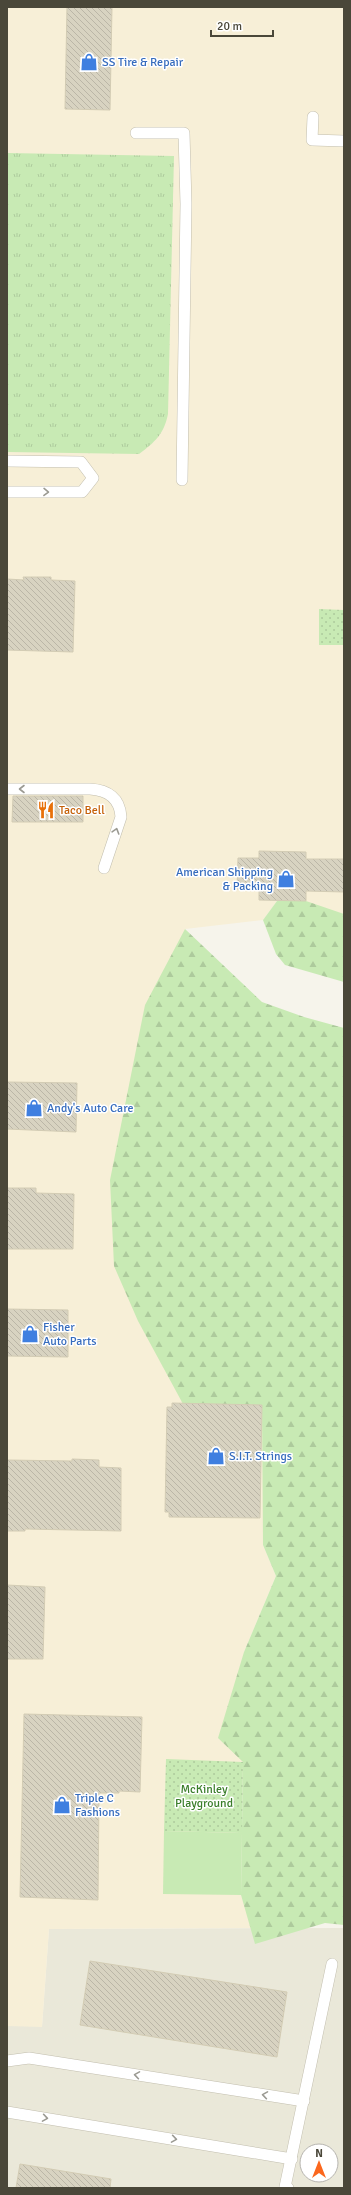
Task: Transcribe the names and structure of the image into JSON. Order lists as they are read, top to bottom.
{
  "parks": ["McKinley Playground"],
  "places": {
    "shop": [
      "SS Tire & Repair",
      "American Shipping & Packing",
      "Andy's Auto Care",
      "Fisher Auto Parts",
      "S.I.T. Strings",
      "Triple C Fashions"
    ],
    "restaurant": ["Taco Bell"]
  },
  "scale_bar": "20 m",
  "north": "top"
}
